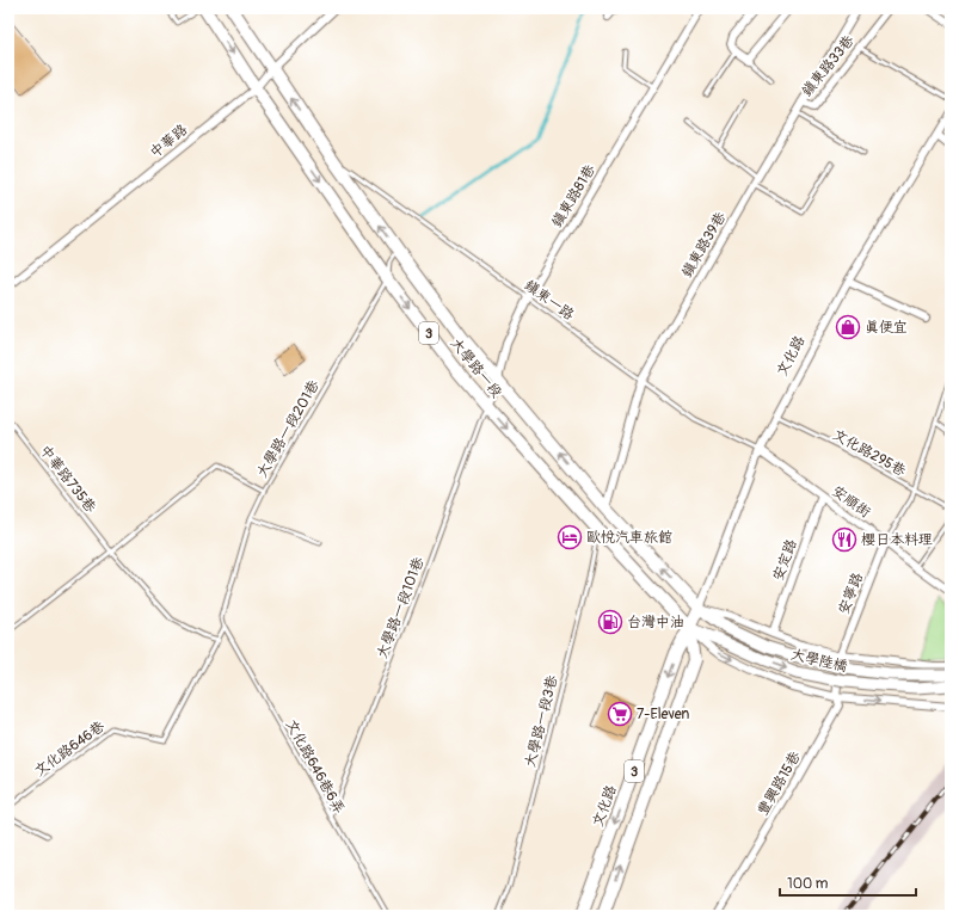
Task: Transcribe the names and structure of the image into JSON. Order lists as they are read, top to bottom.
{
  "streets": {
    "main road": ["3", "文化路", "大學路一段"],
    "street": [
      "鎮東路33巷",
      "中華路",
      "鎮東路81巷",
      "鎮東路39巷",
      "安順街",
      "安定路",
      "安寧路",
      "大學陸橋",
      "豐興路15巷"
    ],
    "lane": [
      "鎮東一路",
      "大學路一段201巷",
      "文化路295巷",
      "中華路735巷",
      "大學路一段101巷",
      "大學路一段3巷",
      "文化路646巷",
      "文化路646巷6弄"
    ]
  },
  "crossings": [
    ["鎮東路33巷", "鎮東路39巷"],
    ["中華路", "大學路一段"],
    ["鎮東路81巷", "鎮東一路"],
    ["鎮東路81巷", "大學路一段"],
    ["鎮東路81巷", "大學路一段101巷"],
    ["鎮東路39巷", "鎮東一路"],
    ["鎮東路39巷", "大學路一段"],
    ["鎮東一路", "文化路"],
    ["鎮東一路", "大學路一段"],
    ["鎮東一路", "安順街"],
    ["3", "文化路"],
    ["3", "大學路一段"],
    ["3", "大學陸橋"],
    ["文化路", "大學路一段"],
    ["文化路", "文化路295巷"],
    ["文化路", "安順街"],
    ["文化路", "大學陸橋"],
    ["大學路一段", "大學路一段201巷"],
    ["大學路一段", "大學路一段101巷"],
    ["大學路一段", "大學陸橋"],
    ["大學路一段", "大學路一段3巷"],
    ["大學路一段201巷", "文化路646巷"],
    ["大學路一段201巷", "文化路646巷6弄"],
    ["中華路735巷", "文化路646巷"],
    ["安順街", "安定路"],
    ["安順街", "安寧路"],
    ["安寧路", "豐興路15巷"],
    ["大學路一段101巷", "文化路646巷6弄"],
    ["文化路646巷", "文化路646巷6弄"]
  ],
  "places": {
    "shop": ["真便宜"],
    "hotel": ["歐悅汽車旅館"],
    "restaurant": ["櫻日本料理"],
    "fuel station": ["台灣中油"],
    "supermarket": ["7-Eleven"]
  },
  "scale_bar": "100 m"
}
